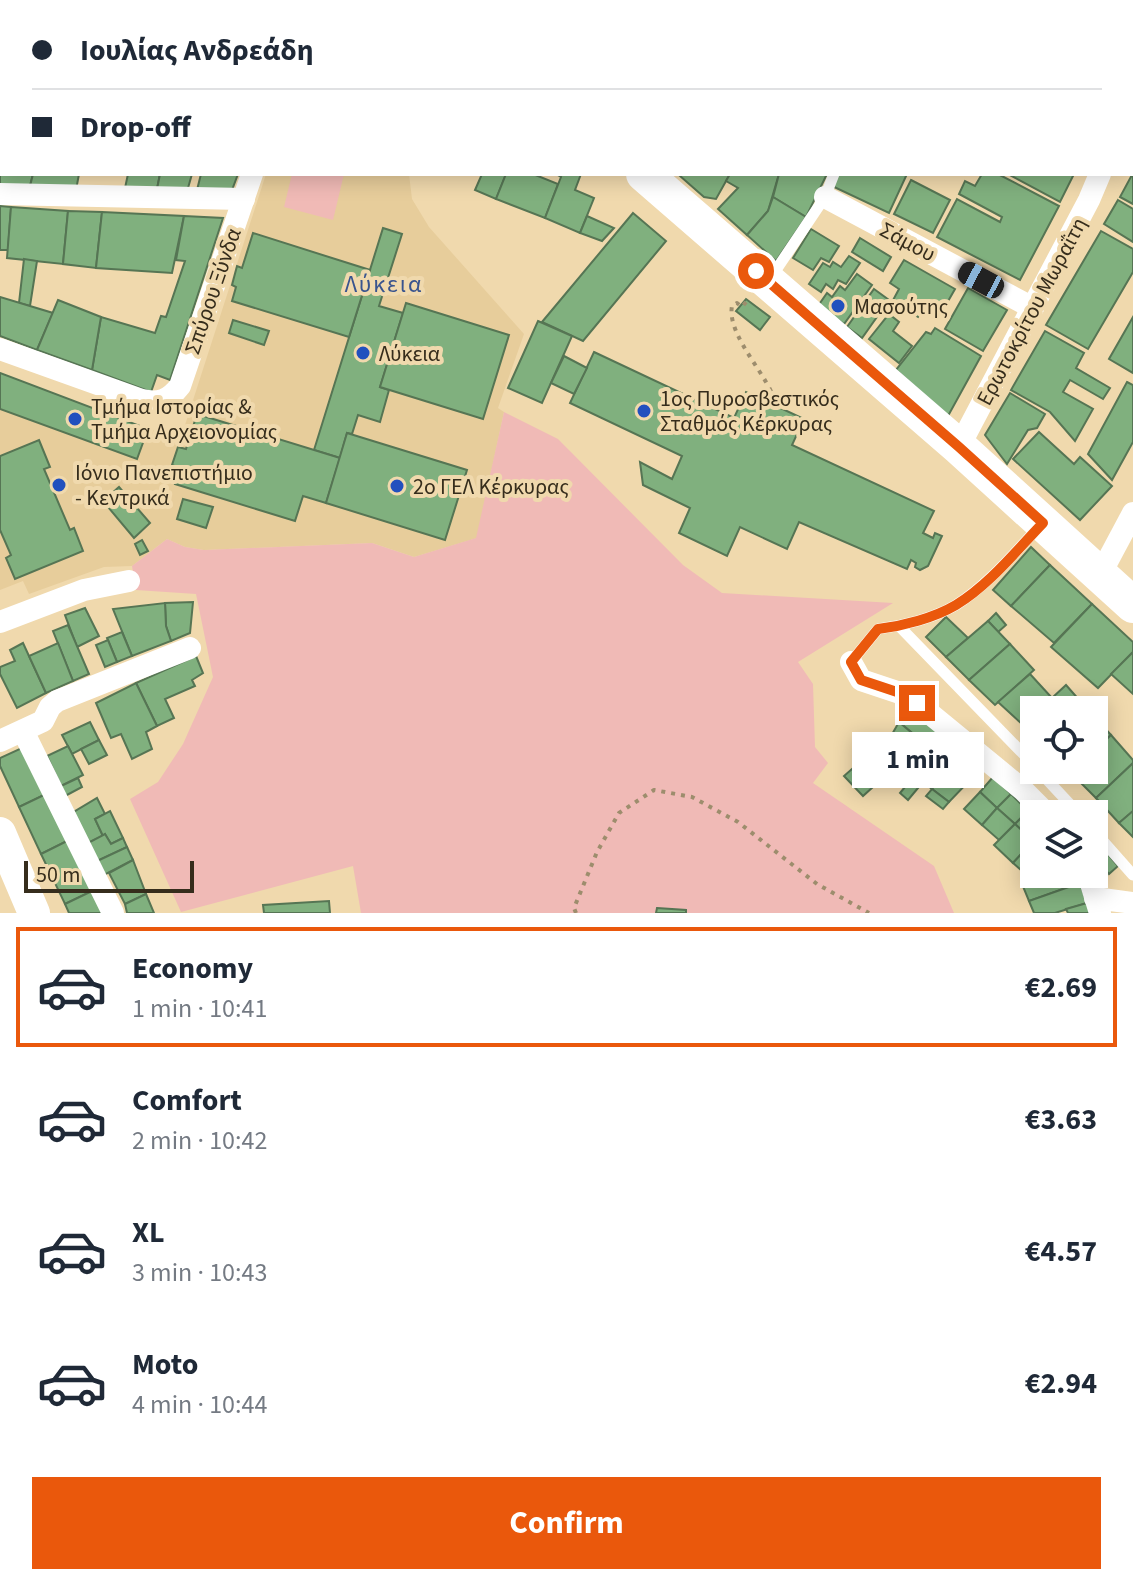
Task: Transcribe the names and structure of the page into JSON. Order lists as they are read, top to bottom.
{
  "streets": {
    "street": ["Σάμου", "Σπύρου Ξύνδα", "Ερωτοκρίτου Μωραΐτη"]
  },
  "crossings": [
    ["Σάμου", "Ερωτοκρίτου Μωραΐτη"]
  ],
  "districts": ["Λύκεια"],
  "places": [
    "Μασούτης",
    "Λύκεια",
    "1ος Πυροσβεστικός Σταθμός Κέρκυρας",
    "Τμήμα Ιστορίας & Τμήμα Αρχειονομίας",
    "Ιόνιο Πανεπιστήμιο - Κεντρικά",
    "2ο ΓΕΛ Κέρκυρας"
  ],
  "scale_bar": "50 m",
  "page": {
    "banner": ["Ιουλίας Ανδρεάδη", "Drop-off"],
    "bubble": "1 min",
    "scale": "50 m",
    "list": [
      {
        "name": "Economy",
        "note": "1 min · 10:41",
        "value": "€2.69"
      },
      {
        "name": "Comfort",
        "note": "2 min · 10:42",
        "value": "€3.63"
      },
      {
        "name": "XL",
        "note": "3 min · 10:43",
        "value": "€4.57"
      },
      {
        "name": "Moto",
        "note": "4 min · 10:44",
        "value": "€2.94"
      }
    ],
    "buttons": "Confirm"
  }
}
